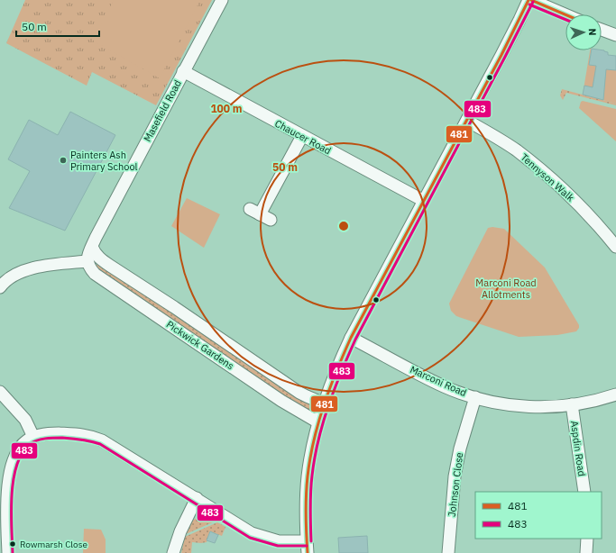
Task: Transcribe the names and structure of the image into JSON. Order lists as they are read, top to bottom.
{
  "streets": {
    "street": [
      "Masefield Road",
      "Chaucer Road",
      "Tennyson Walk",
      "Pickwick Gardens",
      "Marconi Road",
      "Aspdin Road",
      "Johnson Close"
    ]
  },
  "crossings": [
    ["Masefield Road", "Chaucer Road"],
    ["Masefield Road", "Pickwick Gardens"],
    ["Marconi Road", "Aspdin Road"],
    ["Marconi Road", "Johnson Close"]
  ],
  "parks": ["Marconi Road Allotments"],
  "places": ["Painters Ash Primary School", "Rowmarsh Close"],
  "lines": ["transit line 481", "transit line 483"],
  "legend": ["481", "483"],
  "scale_bar": "50 m",
  "north": "right",
  "rings": ["100 m", "50 m"]
}
